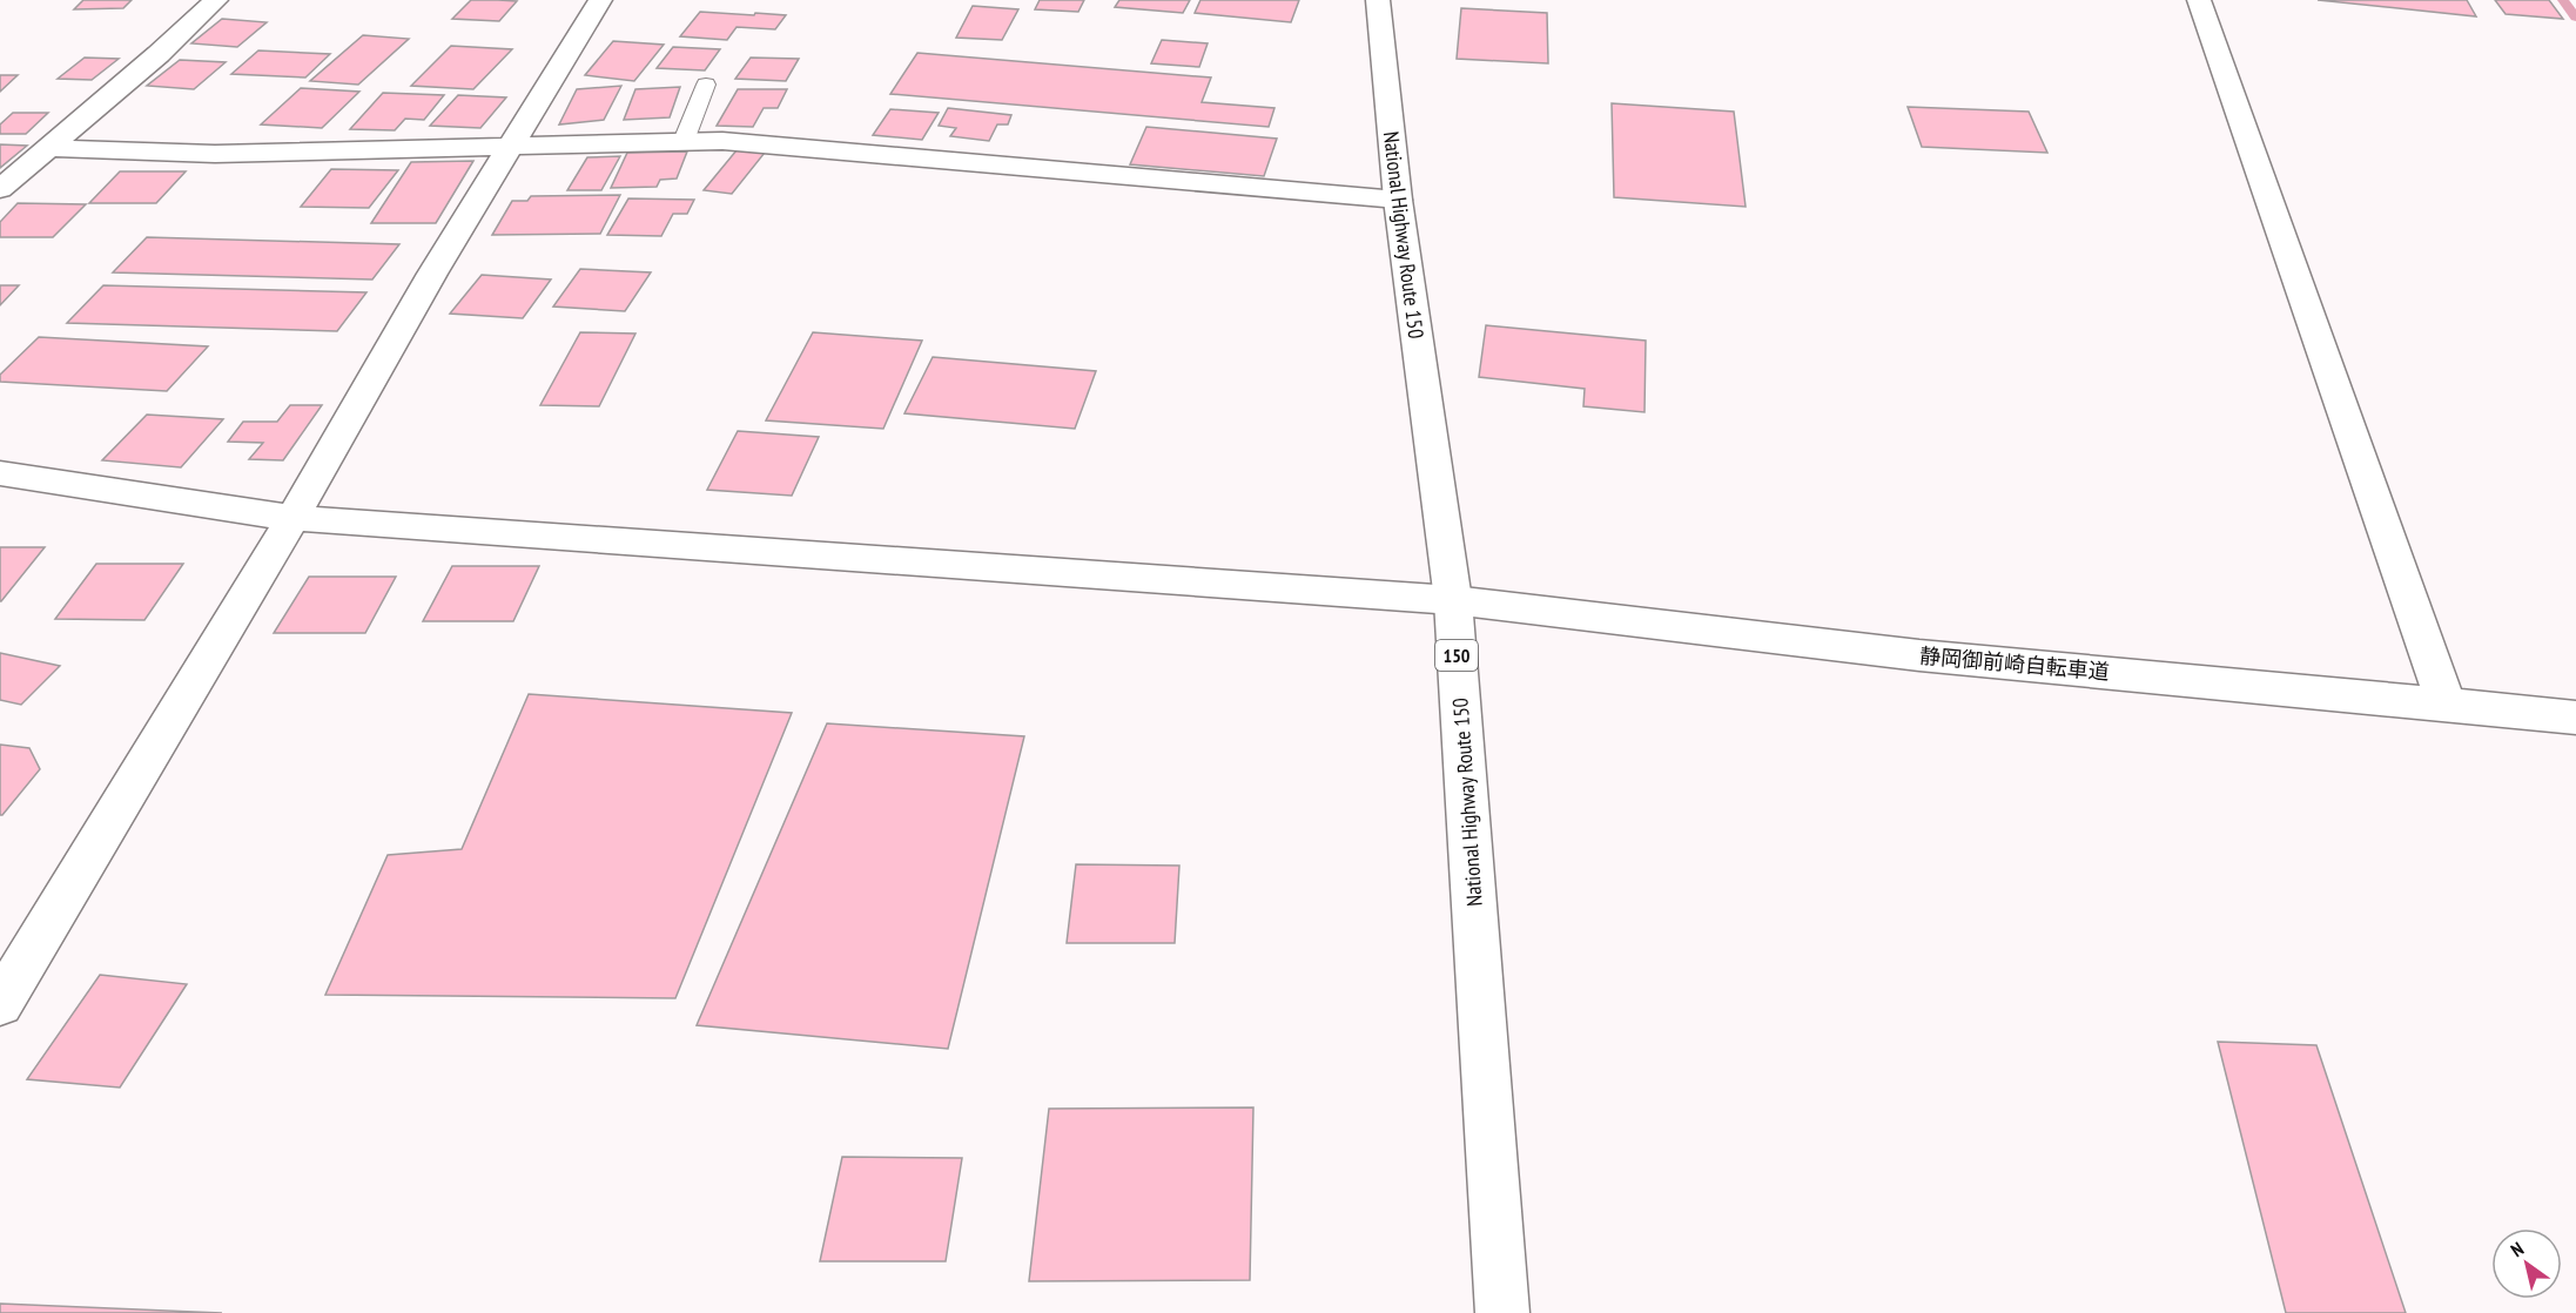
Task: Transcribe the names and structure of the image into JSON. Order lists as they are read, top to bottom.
{
  "streets": {
    "main road": ["National Highway Route 150", "150", "静岡御前崎自転車道"]
  },
  "crossings": [
    ["National Highway Route 150", "静岡御前崎自転車道"]
  ],
  "north": "top left"
}
